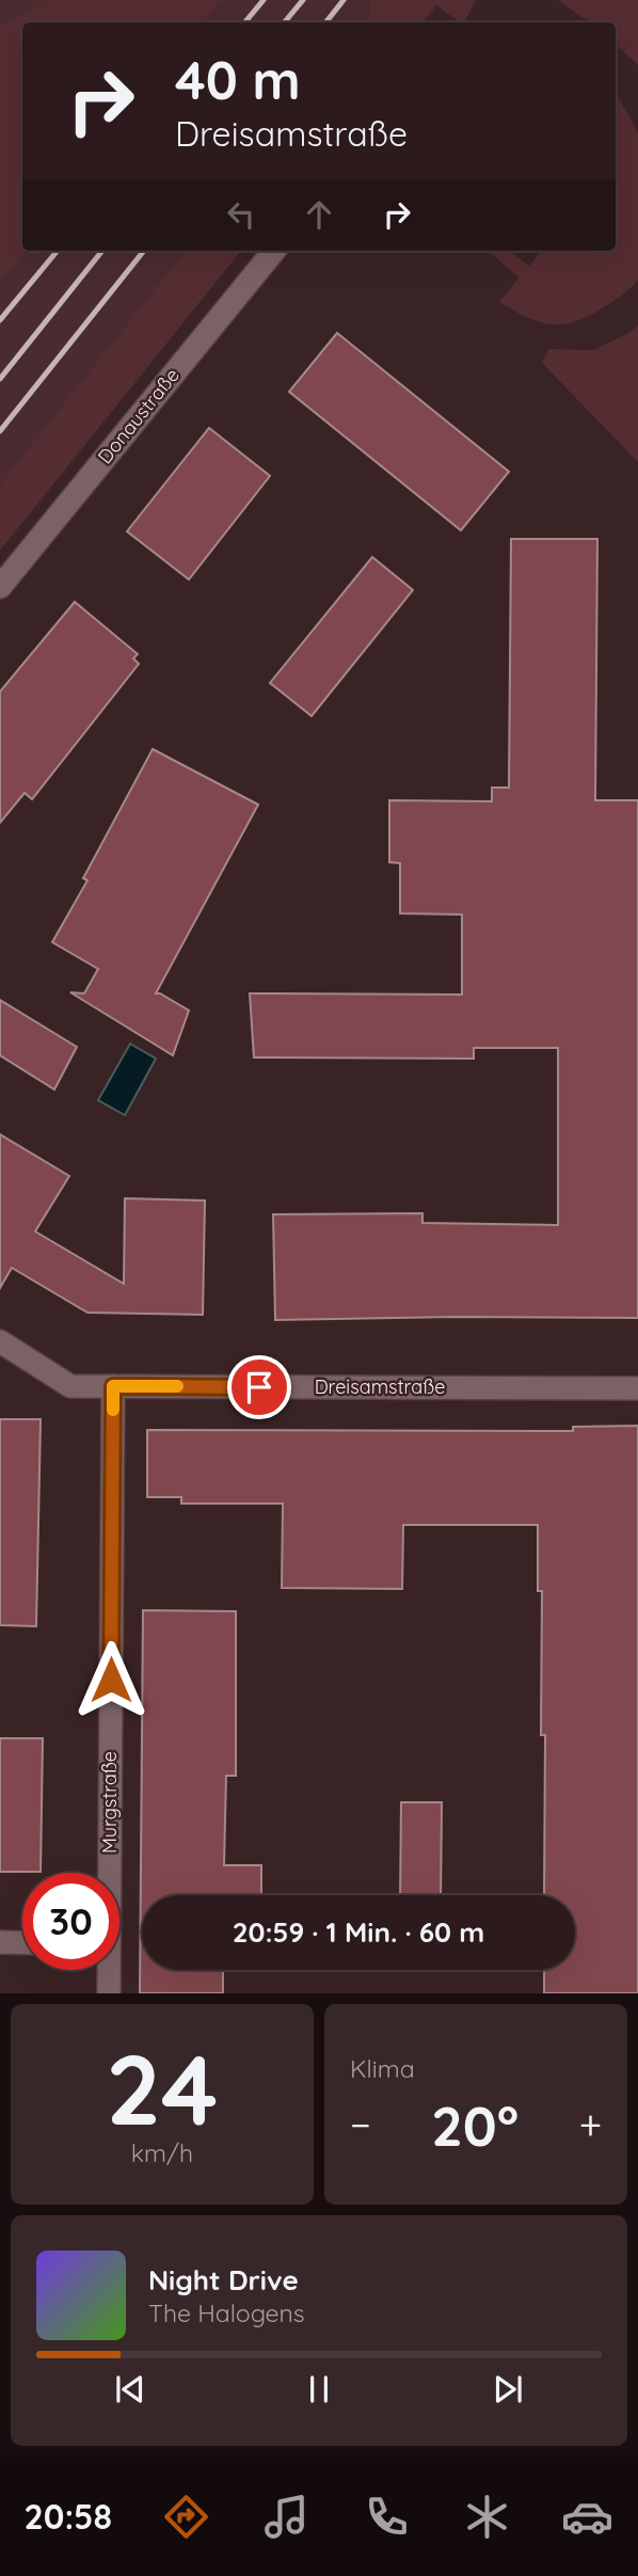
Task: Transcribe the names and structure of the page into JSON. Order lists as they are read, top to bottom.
{
  "streets": {
    "street": ["Donaustraße", "Dreisamstraße", "Murgstraße"]
  },
  "crossings": [
    ["Dreisamstraße", "Murgstraße"]
  ],
  "page": {
    "turn": ["40 m", "Dreisamstraße"],
    "limit": "30",
    "trip": "20:59 · 1 Min. · 60 m",
    "tile": [
      ["24", "km/h"],
      "Klima"
    ],
    "heat": ["−", "20°", "+"],
    "song": ["Night Drive", "The Halogens"],
    "tabs": "20:58"
  }
}
